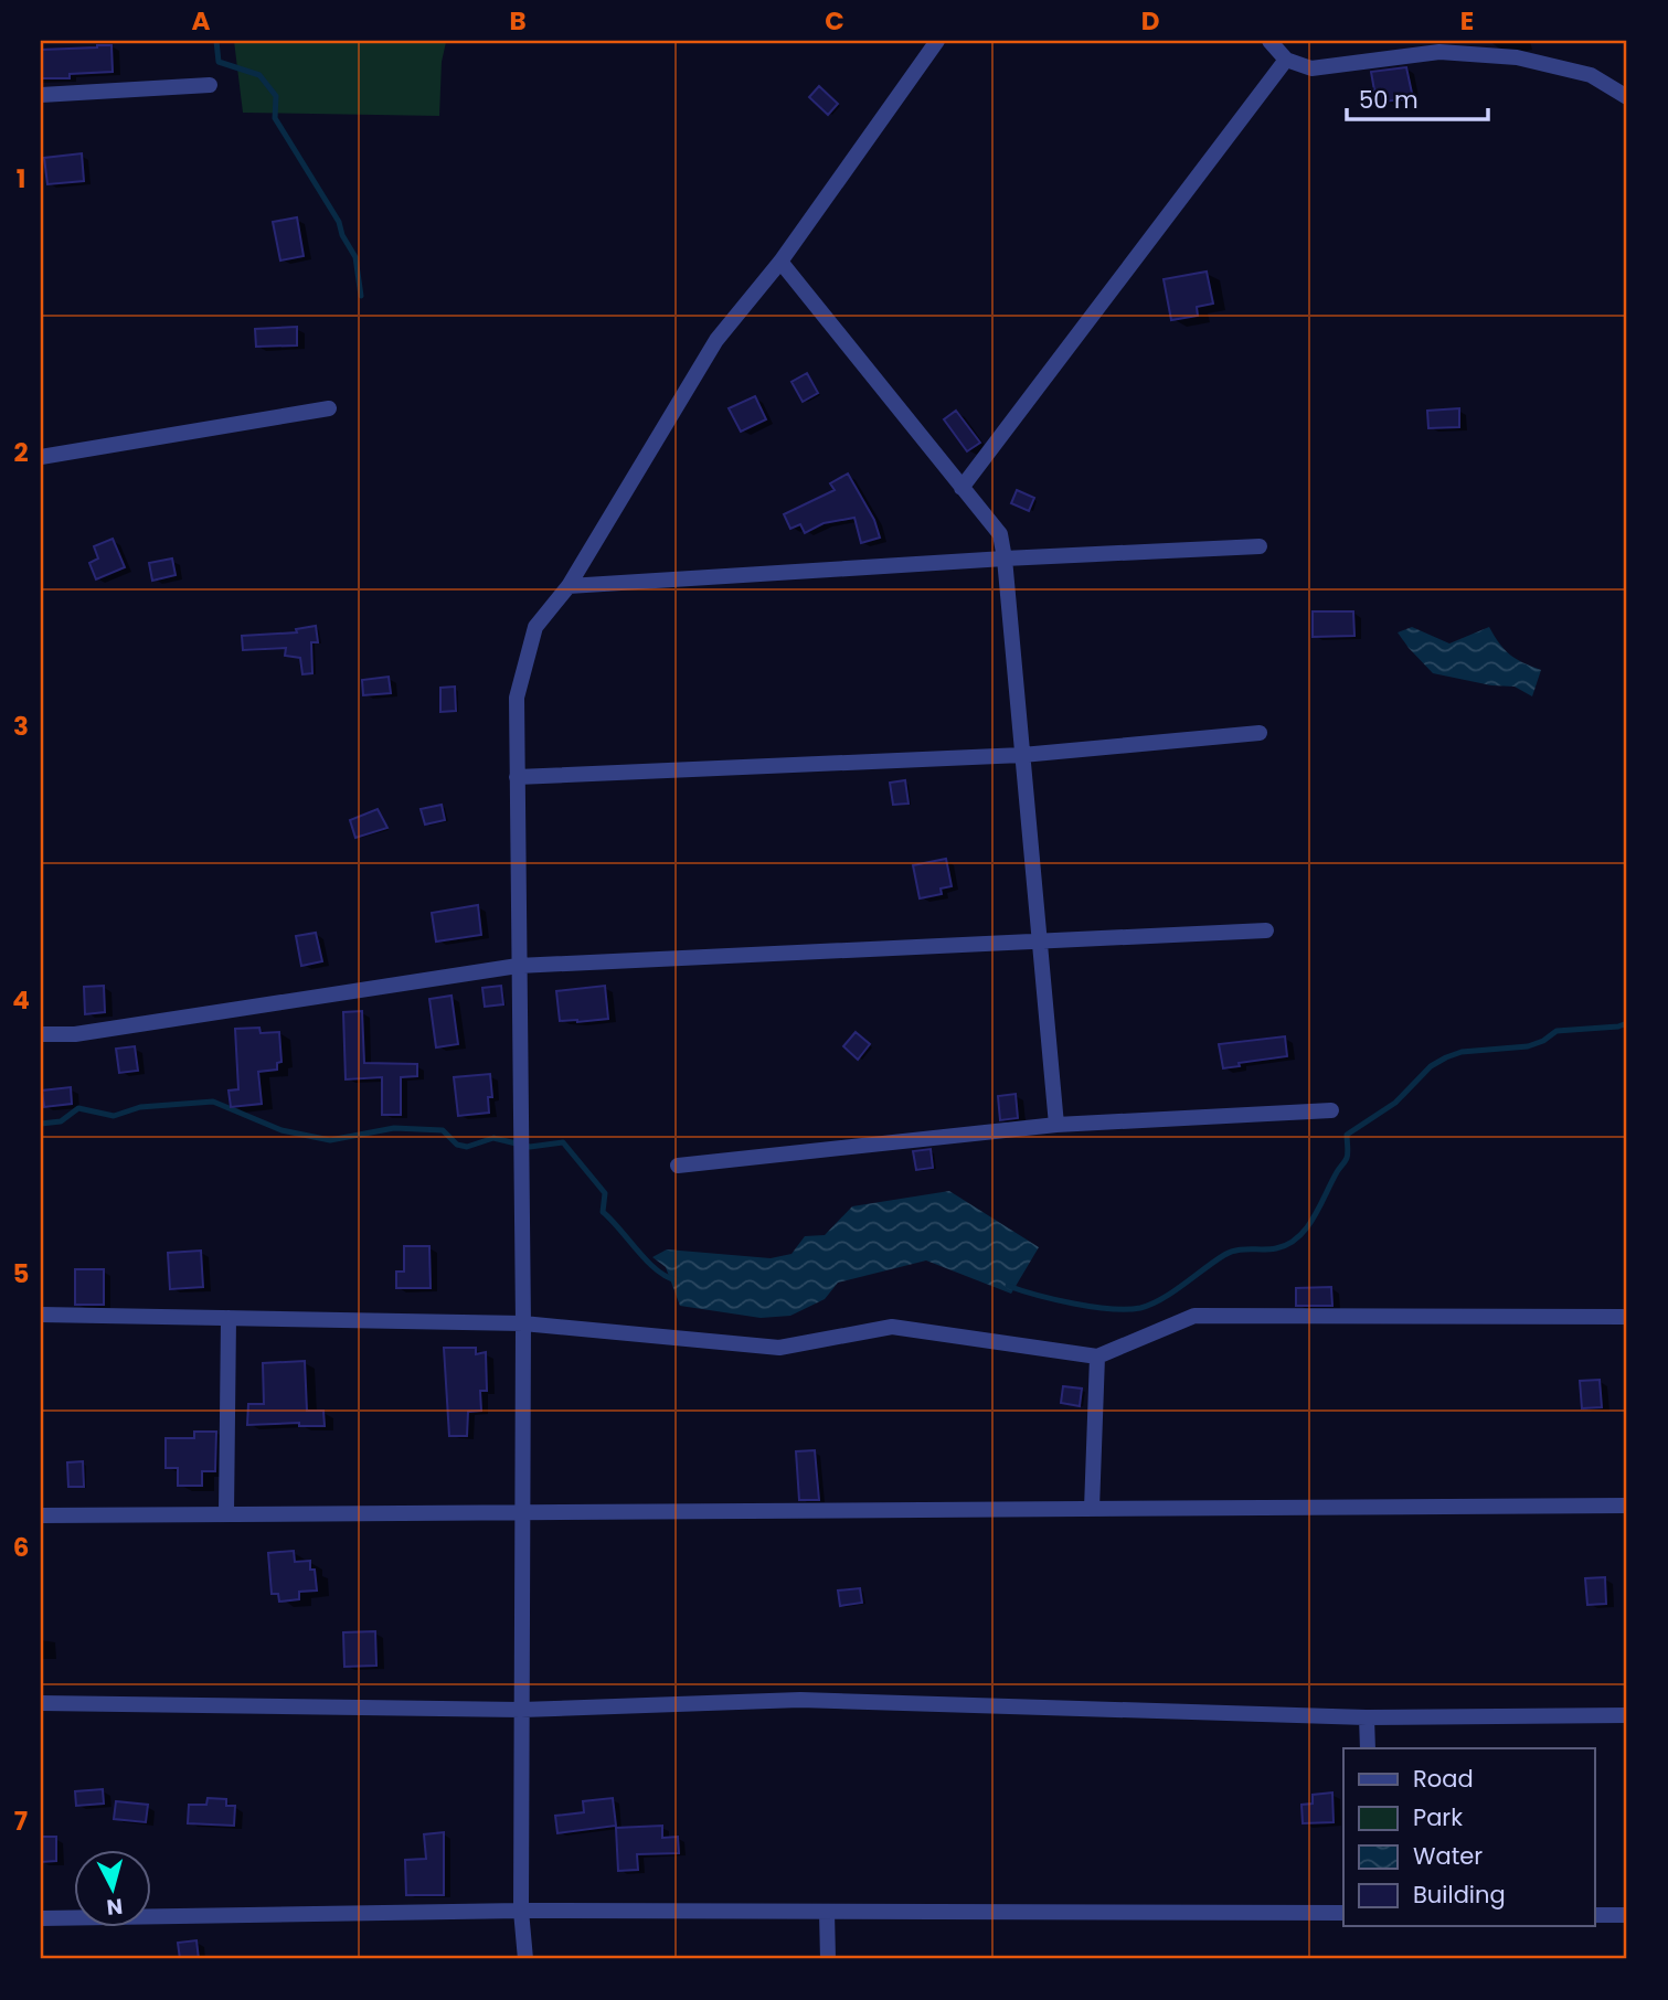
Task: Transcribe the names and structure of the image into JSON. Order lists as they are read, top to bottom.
{
  "legend": [
    "Road",
    "Park",
    "Water",
    "Building"
  ],
  "scale_bar": "50 m",
  "north": "bottom",
  "grid": {
    "columns": [
      "A",
      "B",
      "C",
      "D",
      "E"
    ],
    "rows": [
      "1",
      "2",
      "3",
      "4",
      "5",
      "6",
      "7"
    ]
  }
}
